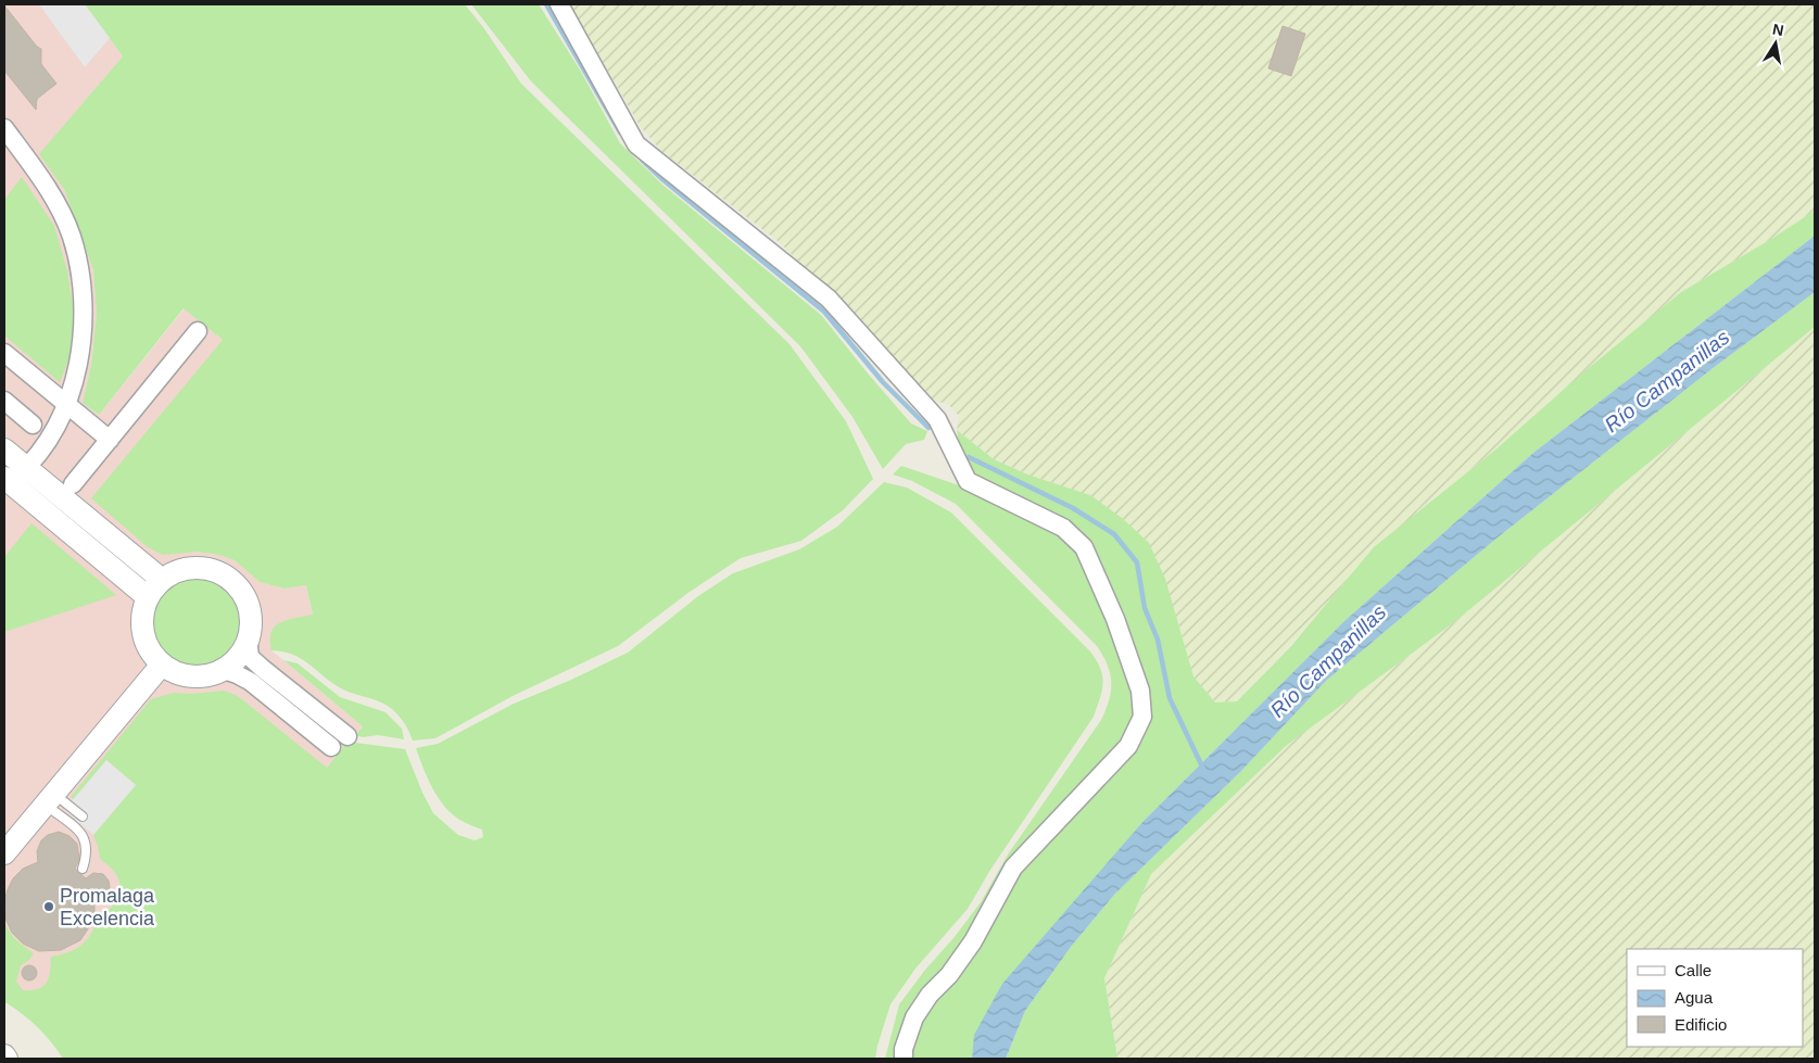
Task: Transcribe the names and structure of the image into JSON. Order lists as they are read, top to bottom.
{
  "water": ["Río Campanillas"],
  "places": ["Promalaga Excelencia"],
  "legend": ["Calle", "Agua", "Edificio"],
  "north": "top"
}
